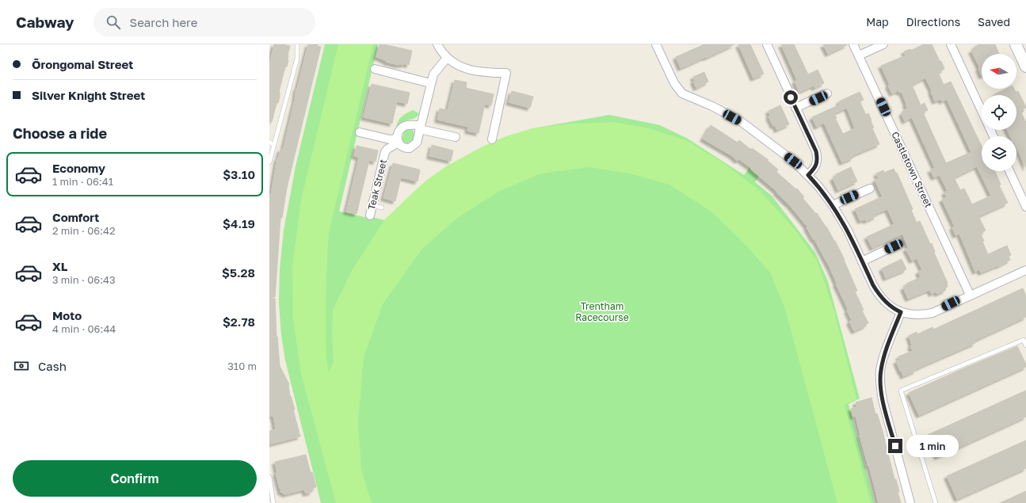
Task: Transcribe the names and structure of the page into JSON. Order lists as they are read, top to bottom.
{
  "streets": {
    "street": ["Castletown Street", "Teak Street"]
  },
  "parks": ["Trentham Racecourse"],
  "north": "left",
  "page": {
    "header": "Cabway",
    "search": "Search here",
    "nav": ["Map", "Directions", "Saved"],
    "banner": ["Ōrongomai Street", "Silver Knight Street"],
    "heading": "Choose a ride",
    "list": [
      {
        "name": "Economy",
        "note": "1 min · 06:41",
        "value": "$3.10"
      },
      {
        "name": "Comfort",
        "note": "2 min · 06:42",
        "value": "$4.19"
      },
      {
        "name": "XL",
        "note": "3 min · 06:43",
        "value": "$5.28"
      },
      {
        "name": "Moto",
        "note": "4 min · 06:44",
        "value": "$2.78"
      }
    ],
    "pay": ["Cash", "310 m"],
    "bubble": "1 min",
    "buttons": "Confirm"
  }
}
